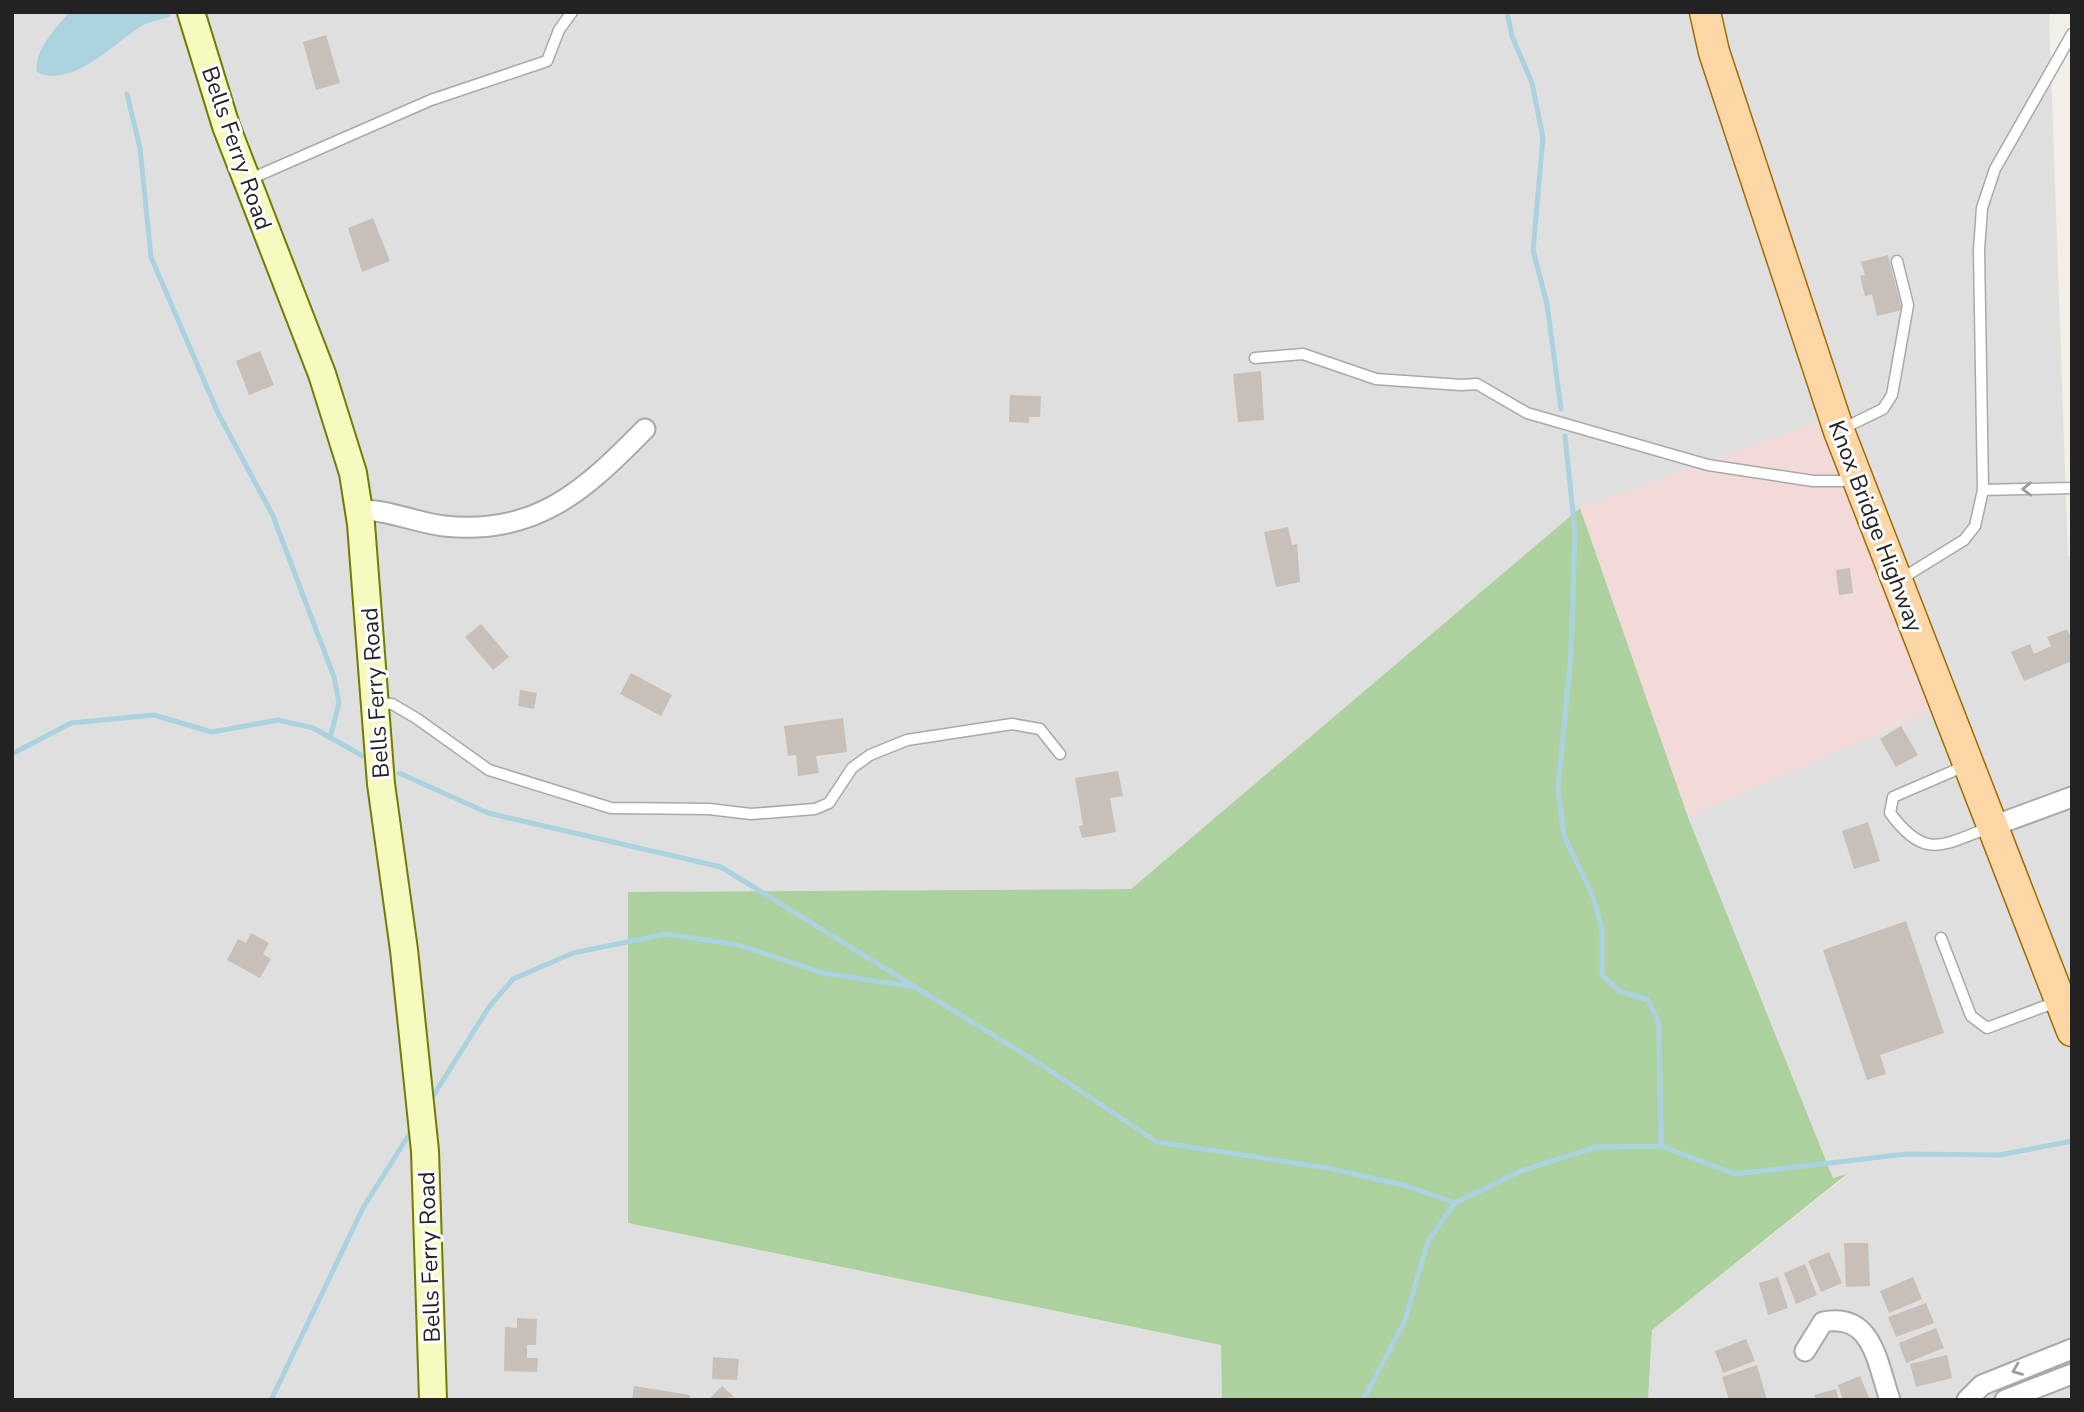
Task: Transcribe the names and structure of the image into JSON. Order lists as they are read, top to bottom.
{
  "streets": {
    "main road": ["Bells Ferry Road", "Knox Bridge Highway"]
  }
}
